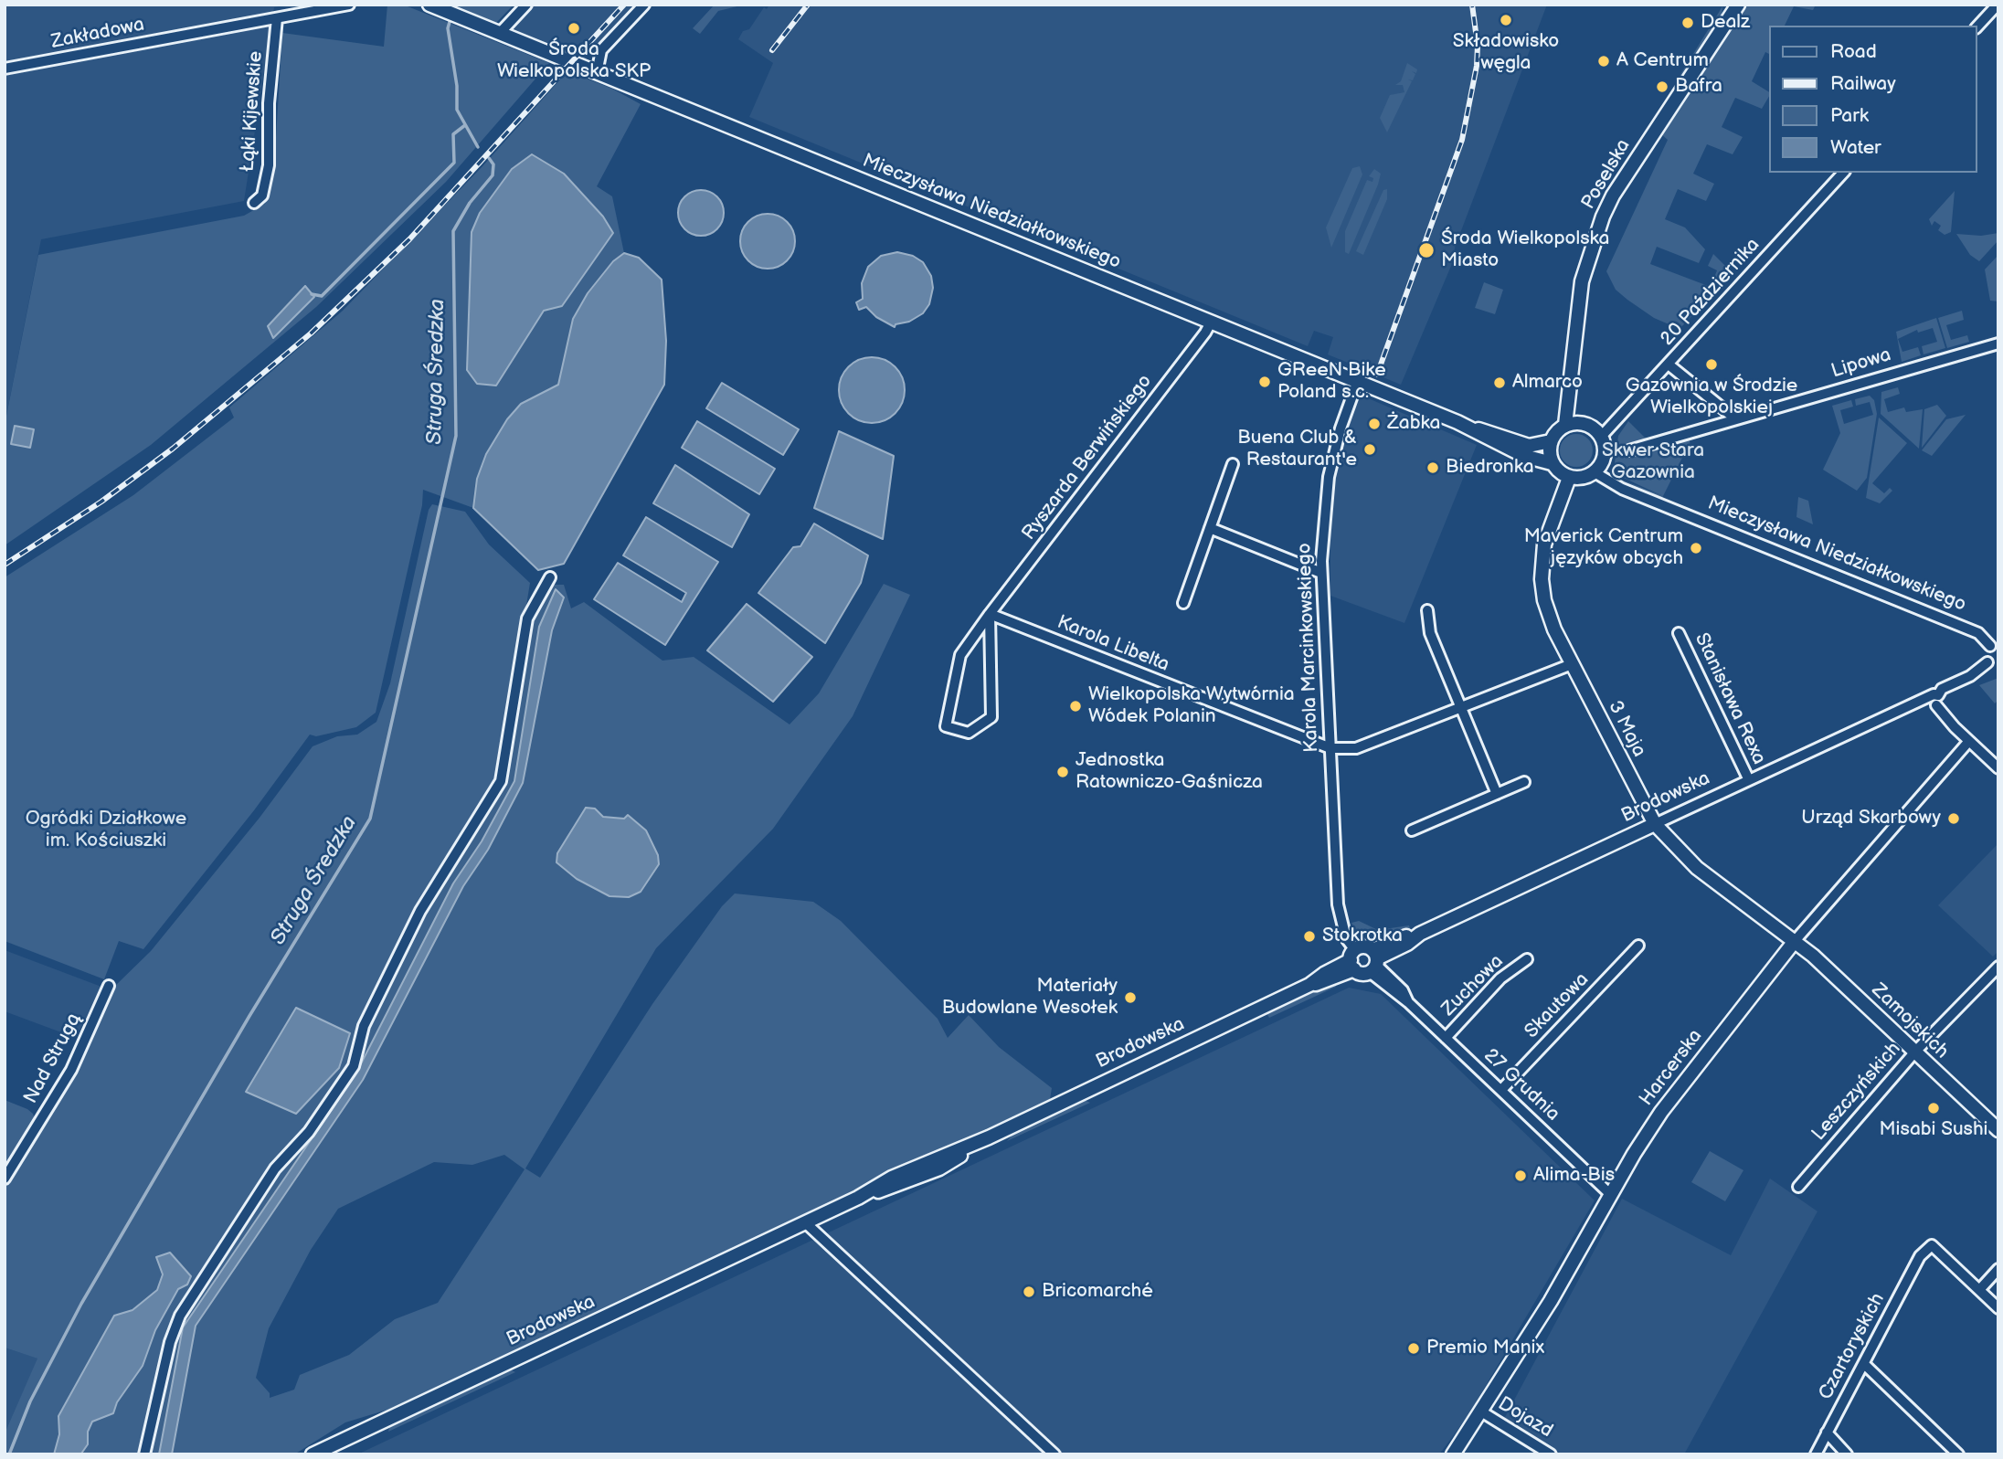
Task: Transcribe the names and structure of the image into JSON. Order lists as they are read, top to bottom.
{
  "streets": {
    "street": [
      "Zakładowa",
      "Łąki Kijewskie",
      "Poselska",
      "Mieczysława Niedziałkowskiego",
      "20 Października",
      "Lipowa",
      "Ryszarda Berwińskiego",
      "Karola Libelta",
      "Karola Marcinkowskiego",
      "Stanisława Rexa",
      "3 Maja",
      "Brodowska",
      "Zuchowa",
      "Skautowa",
      "Zamojskich",
      "Nad Strugą",
      "Harcerska",
      "27 Grudnia",
      "Leszczyńskich",
      "Czartoryskich",
      "Dojazd"
    ]
  },
  "crossings": [
    ["Zakładowa", "Łąki Kijewskie"],
    ["Poselska", "Mieczysława Niedziałkowskiego"],
    ["Poselska", "20 Października"],
    ["Poselska", "3 Maja"],
    ["Mieczysława Niedziałkowskiego", "20 Października"],
    ["Mieczysława Niedziałkowskiego", "Ryszarda Berwińskiego"],
    ["Mieczysława Niedziałkowskiego", "Karola Marcinkowskiego"],
    ["Mieczysława Niedziałkowskiego", "3 Maja"],
    ["20 Października", "3 Maja"],
    ["Ryszarda Berwińskiego", "Karola Libelta"],
    ["Karola Libelta", "Karola Marcinkowskiego"],
    ["Karola Marcinkowskiego", "Brodowska"],
    ["Stanisława Rexa", "Brodowska"],
    ["3 Maja", "Brodowska"],
    ["3 Maja", "Zamojskich"],
    ["3 Maja", "Harcerska"],
    ["Brodowska", "27 Grudnia"],
    ["Zuchowa", "27 Grudnia"],
    ["Skautowa", "27 Grudnia"],
    ["Zamojskich", "Harcerska"],
    ["Zamojskich", "Leszczyńskich"],
    ["Harcerska", "27 Grudnia"],
    ["Harcerska", "Dojazd"]
  ],
  "water": ["Struga Średzka"],
  "parks": ["Skwer Stara Gazownia", "Ogródki Działkowe im. Kościuszki"],
  "places": [
    "Składowisko węgla",
    "Dealz",
    "Środa Wielkopolska SKP",
    "A Centrum",
    "Bafra",
    "Środa Wielkopolska Miasto",
    "Gazownia w Środzie Wielkopolskiej",
    "GReeN Bike Poland s.c.",
    "Almarco",
    "Żabka",
    "Buena Club & Restaurant'e",
    "Biedronka",
    "Maverick Centrum języków obcych",
    "Wielkopolska Wytwórnia Wódek Polanin",
    "Jednostka Ratowniczo-Gaśnicza",
    "Urząd Skarbowy",
    "Stokrotka",
    "Materiały Budowlane Wesołek",
    "Misabi Sushi",
    "Alima-Bis",
    "Bricomarché",
    "Premio Manix"
  ],
  "legend": [
    "Road",
    "Railway",
    "Park",
    "Water"
  ]
}
